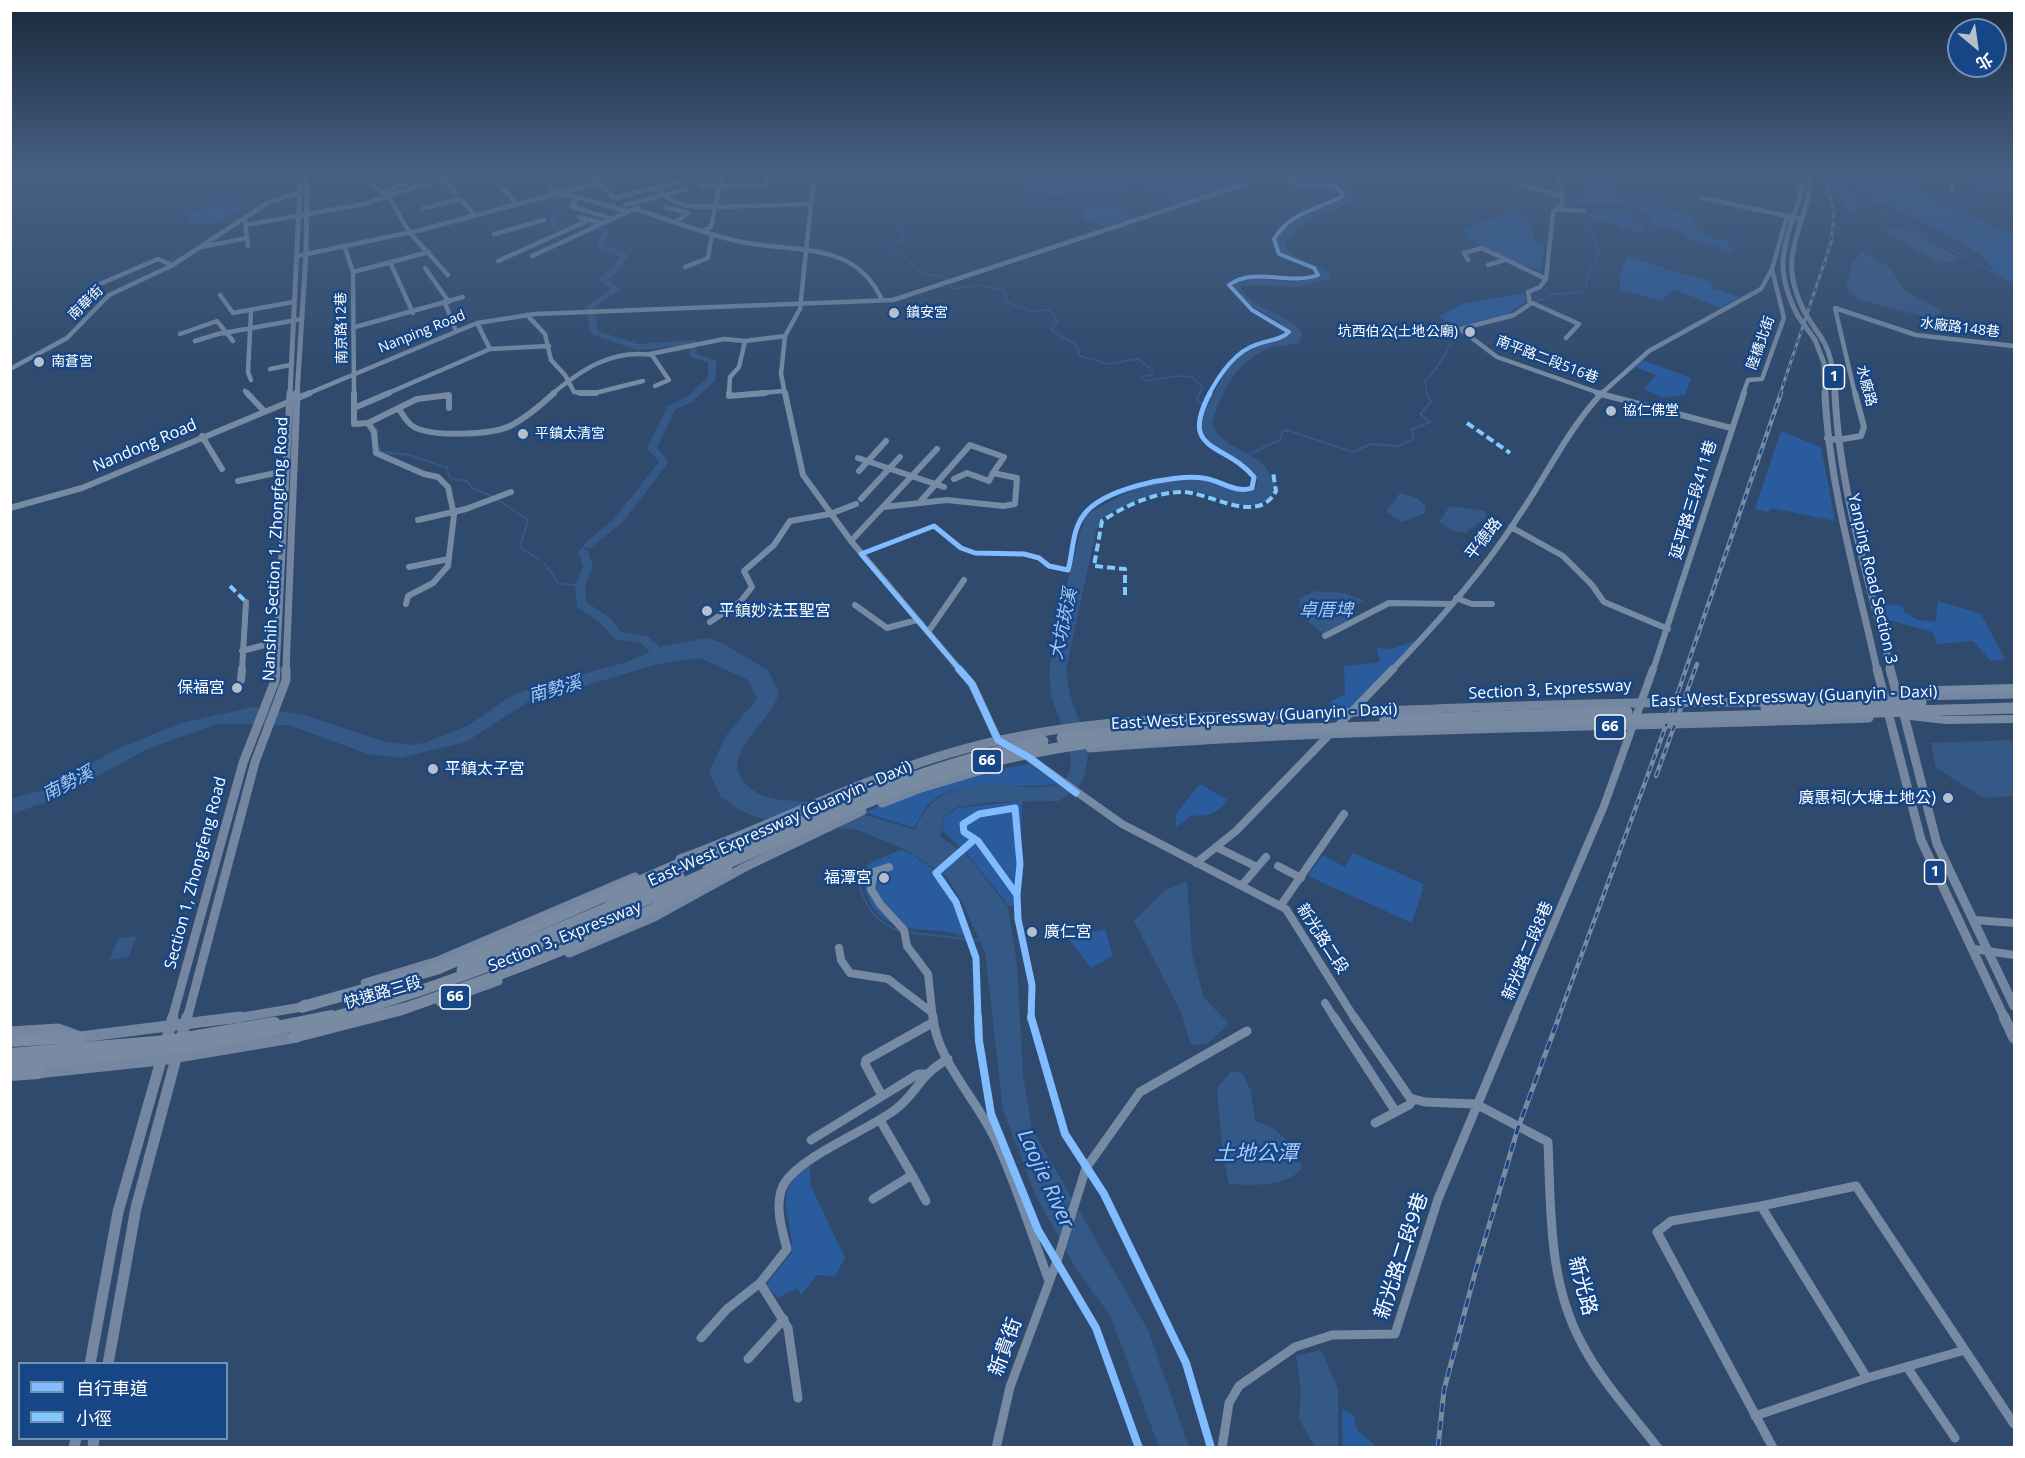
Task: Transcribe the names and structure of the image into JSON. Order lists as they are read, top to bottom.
{
  "streets": {
    "highway": ["East-West Expressway (Guanyin - Daxi)", "66"],
    "main road": [
      "1",
      "Nanshih Section 1, Zhongfeng Road",
      "Yanping Road Section 3",
      "Section 3, Expressway",
      "Section 1, Zhongfeng Road"
    ],
    "street": [
      "南華街",
      "南京路12巷",
      "水廠路148巷",
      "Nanping Road",
      "陸橋北街",
      "南平路二段516巷",
      "水廠路",
      "Nandong Road",
      "延平路三段411巷",
      "平德路",
      "新光路二段",
      "新光路二段8巷",
      "快速路三段",
      "新光路二段9巷",
      "新光路",
      "新貴街"
    ]
  },
  "crossings": [
    ["南京路12巷", "Nanping Road"],
    ["水廠路148巷", "水廠路"],
    ["Nanping Road", "Nandong Road"],
    ["Nanping Road", "Nanshih Section 1, Zhongfeng Road"],
    ["陸橋北街", "延平路三段411巷"],
    ["陸橋北街", "平德路"],
    ["南平路二段516巷", "延平路三段411巷"],
    ["南平路二段516巷", "平德路"],
    ["1", "Yanping Road Section 3"],
    ["水廠路", "Yanping Road Section 3"],
    ["Nandong Road", "Nanshih Section 1, Zhongfeng Road"],
    ["延平路三段411巷", "Section 3, Expressway"],
    ["延平路三段411巷", "66"],
    ["延平路三段411巷", "新光路二段8巷"],
    ["平德路", "Section 3, Expressway"],
    ["平德路", "66"],
    ["平德路", "新光路二段"],
    ["Nanshih Section 1, Zhongfeng Road", "Section 1, Zhongfeng Road"],
    ["Yanping Road Section 3", "Section 3, Expressway"],
    ["Yanping Road Section 3", "66"],
    ["Section 3, Expressway", "66"],
    ["Section 3, Expressway", "Section 1, Zhongfeng Road"],
    ["Section 3, Expressway", "新光路二段"],
    ["Section 3, Expressway", "快速路三段"],
    ["66", "新光路二段"],
    ["66", "新光路二段8巷"],
    ["66", "快速路三段"],
    ["新光路二段8巷", "新光路二段9巷"],
    ["新光路二段8巷", "新光路"],
    ["新光路二段9巷", "新光路"]
  ],
  "water": [
    "卓厝埤",
    "大坑崁溪",
    "南勢溪",
    "土地公潭",
    "Laojie River"
  ],
  "places": [
    "鎮安宮",
    "坑西伯公(土地公廟)",
    "南蒼宮",
    "協仁佛堂",
    "平鎮太清宮",
    "平鎮妙法玉聖宮",
    "保福宮",
    "平鎮太子宮",
    "廣惠祠(大塘土地公)",
    "福潭宮",
    "廣仁宮"
  ],
  "legend": ["自行車道", "小徑"],
  "north": "bottom right"
}
